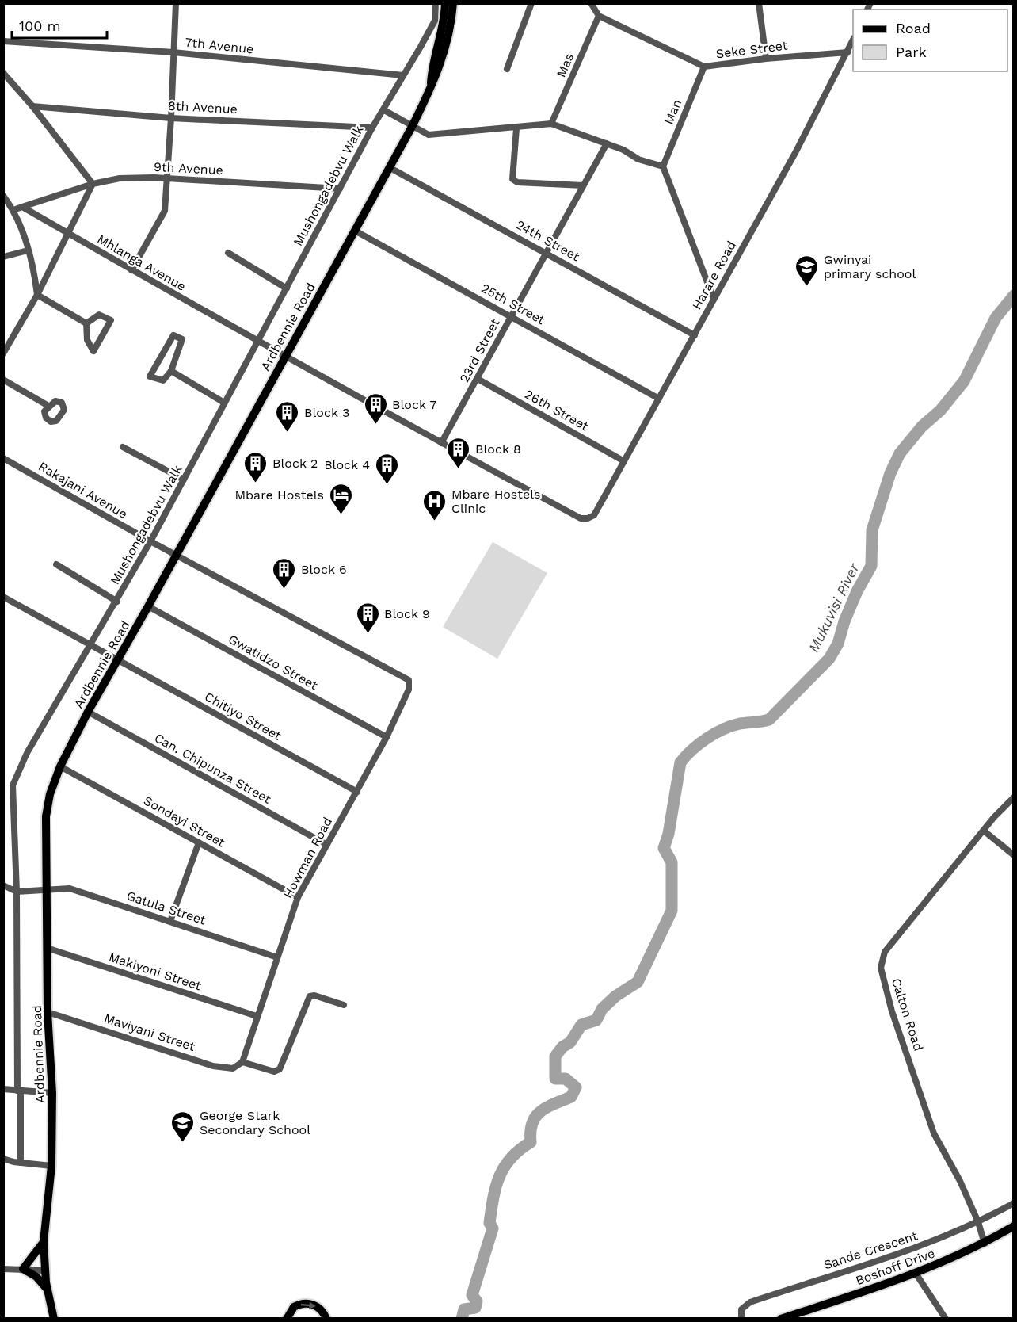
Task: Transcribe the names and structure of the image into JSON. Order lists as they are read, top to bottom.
{
  "streets": {
    "main road": ["Ardbennie Road", "Boshoff Drive"],
    "street": [
      "7th Avenue",
      "Seke Street",
      "Mas",
      "8th Avenue",
      "Man",
      "9th Avenue",
      "Mushongadebvu Walk",
      "24th Street",
      "Mhlanga Avenue",
      "Harare Road",
      "25th Street",
      "23rd Street",
      "26th Street",
      "Rakajani Avenue",
      "Gwatidzo Street",
      "Chitiyo Street",
      "Can. Chipunza Street",
      "Sondayi Street",
      "Howman Road",
      "Gatula Street",
      "Makiyoni Street",
      "Calton Road",
      "Maviyani Street",
      "Sande Crescent"
    ]
  },
  "crossings": [
    ["7th Avenue", "Mushongadebvu Walk"],
    ["Seke Street", "Mas"],
    ["Seke Street", "Man"],
    ["Seke Street", "Harare Road"],
    ["8th Avenue", "Mushongadebvu Walk"],
    ["9th Avenue", "Mushongadebvu Walk"],
    ["9th Avenue", "Mhlanga Avenue"],
    ["Mushongadebvu Walk", "Mhlanga Avenue"],
    ["Mushongadebvu Walk", "Rakajani Avenue"],
    ["Mushongadebvu Walk", "Chitiyo Street"],
    ["Mushongadebvu Walk", "Gatula Street"],
    ["24th Street", "Harare Road"],
    ["24th Street", "Ardbennie Road"],
    ["24th Street", "23rd Street"],
    ["Mhlanga Avenue", "Harare Road"],
    ["Mhlanga Avenue", "Ardbennie Road"],
    ["Mhlanga Avenue", "23rd Street"],
    ["Harare Road", "25th Street"],
    ["Harare Road", "26th Street"],
    ["25th Street", "Ardbennie Road"],
    ["25th Street", "23rd Street"],
    ["Ardbennie Road", "Rakajani Avenue"],
    ["Ardbennie Road", "Gwatidzo Street"],
    ["Ardbennie Road", "Chitiyo Street"],
    ["Ardbennie Road", "Can. Chipunza Street"],
    ["Ardbennie Road", "Sondayi Street"],
    ["Ardbennie Road", "Gatula Street"],
    ["Ardbennie Road", "Makiyoni Street"],
    ["Ardbennie Road", "Maviyani Street"],
    ["23rd Street", "26th Street"],
    ["Rakajani Avenue", "Howman Road"],
    ["Gwatidzo Street", "Howman Road"],
    ["Chitiyo Street", "Howman Road"],
    ["Can. Chipunza Street", "Howman Road"],
    ["Sondayi Street", "Howman Road"],
    ["Howman Road", "Gatula Street"],
    ["Howman Road", "Makiyoni Street"],
    ["Howman Road", "Maviyani Street"],
    ["Calton Road", "Sande Crescent"],
    ["Calton Road", "Boshoff Drive"]
  ],
  "water": ["Mukuvisi River"],
  "places": {
    "school or university": ["Gwinyai primary school", "George Stark Secondary School"],
    "building": [
      "Block 7",
      "Block 3",
      "Block 8",
      "Block 2",
      "Block 4",
      "Block 6",
      "Block 9"
    ],
    "hotel": ["Mbare Hostels"],
    "hospital": ["Mbare Hostels Clinic"]
  },
  "legend": ["Road", "Park"],
  "scale_bar": "100 m"
}
